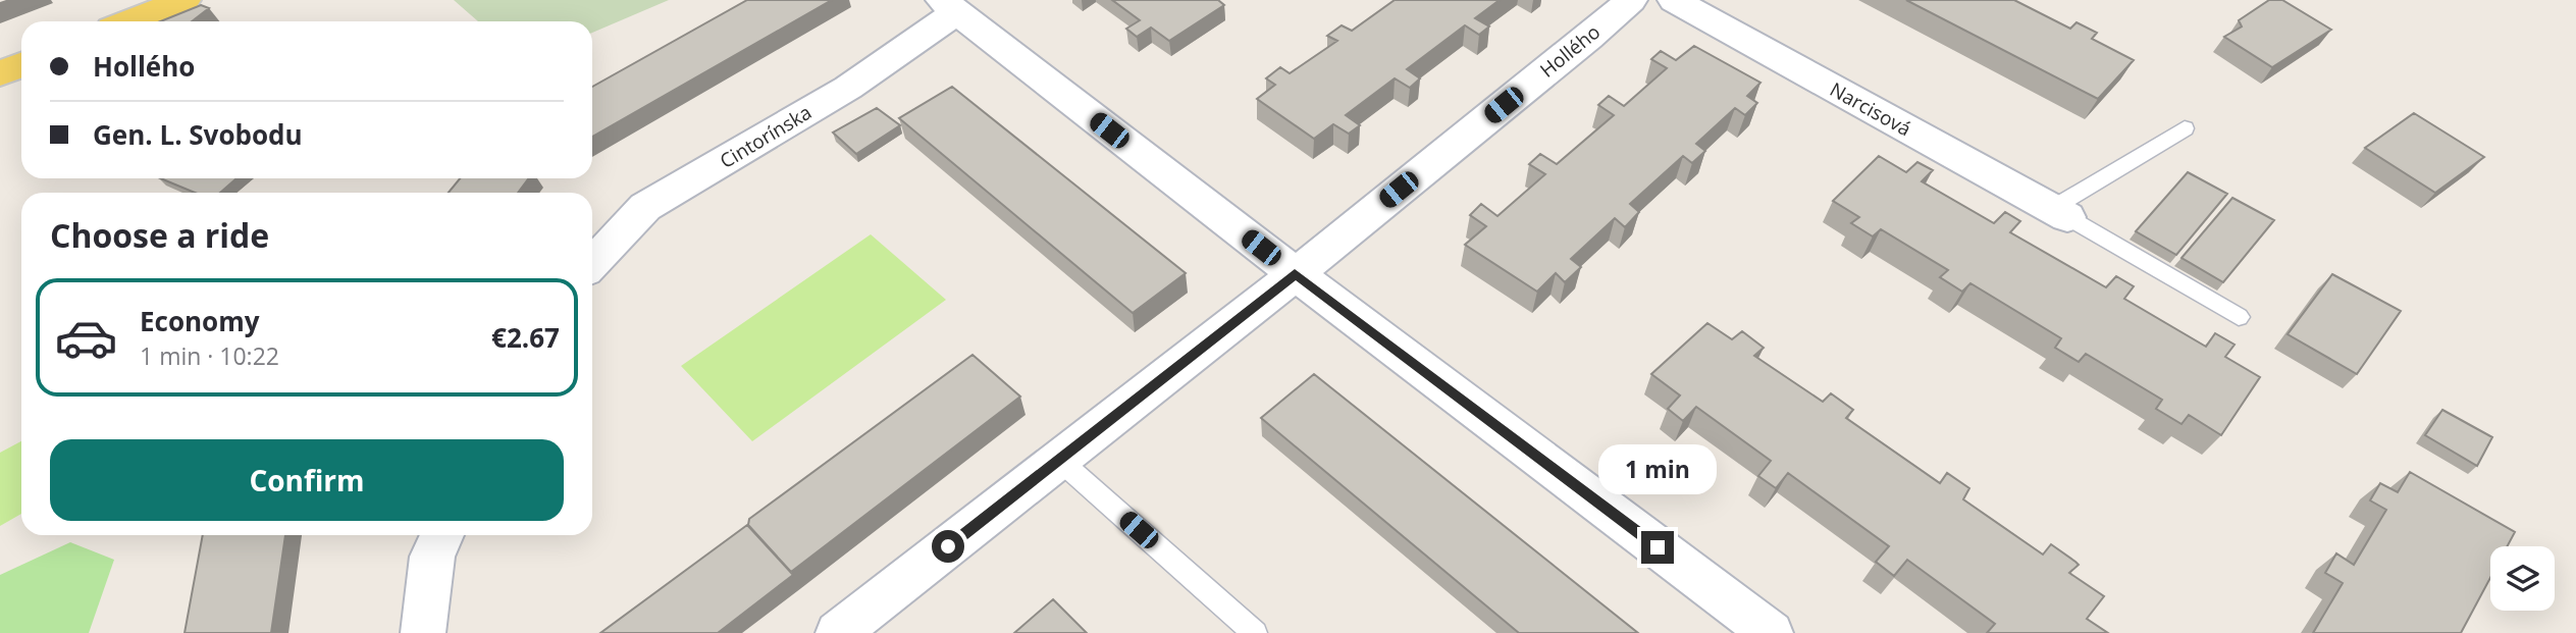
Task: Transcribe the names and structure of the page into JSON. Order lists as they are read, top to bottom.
{
  "streets": {
    "street": ["Hollého", "Narcisová", "Cintorínska"]
  },
  "page": {
    "banner": ["Hollého", "Gen. L. Svobodu"],
    "heading": "Choose a ride",
    "list": [
      {
        "name": "Economy",
        "note": "1 min · 10:22",
        "value": "€2.67"
      }
    ],
    "buttons": "Confirm",
    "bubble": "1 min"
  }
}
